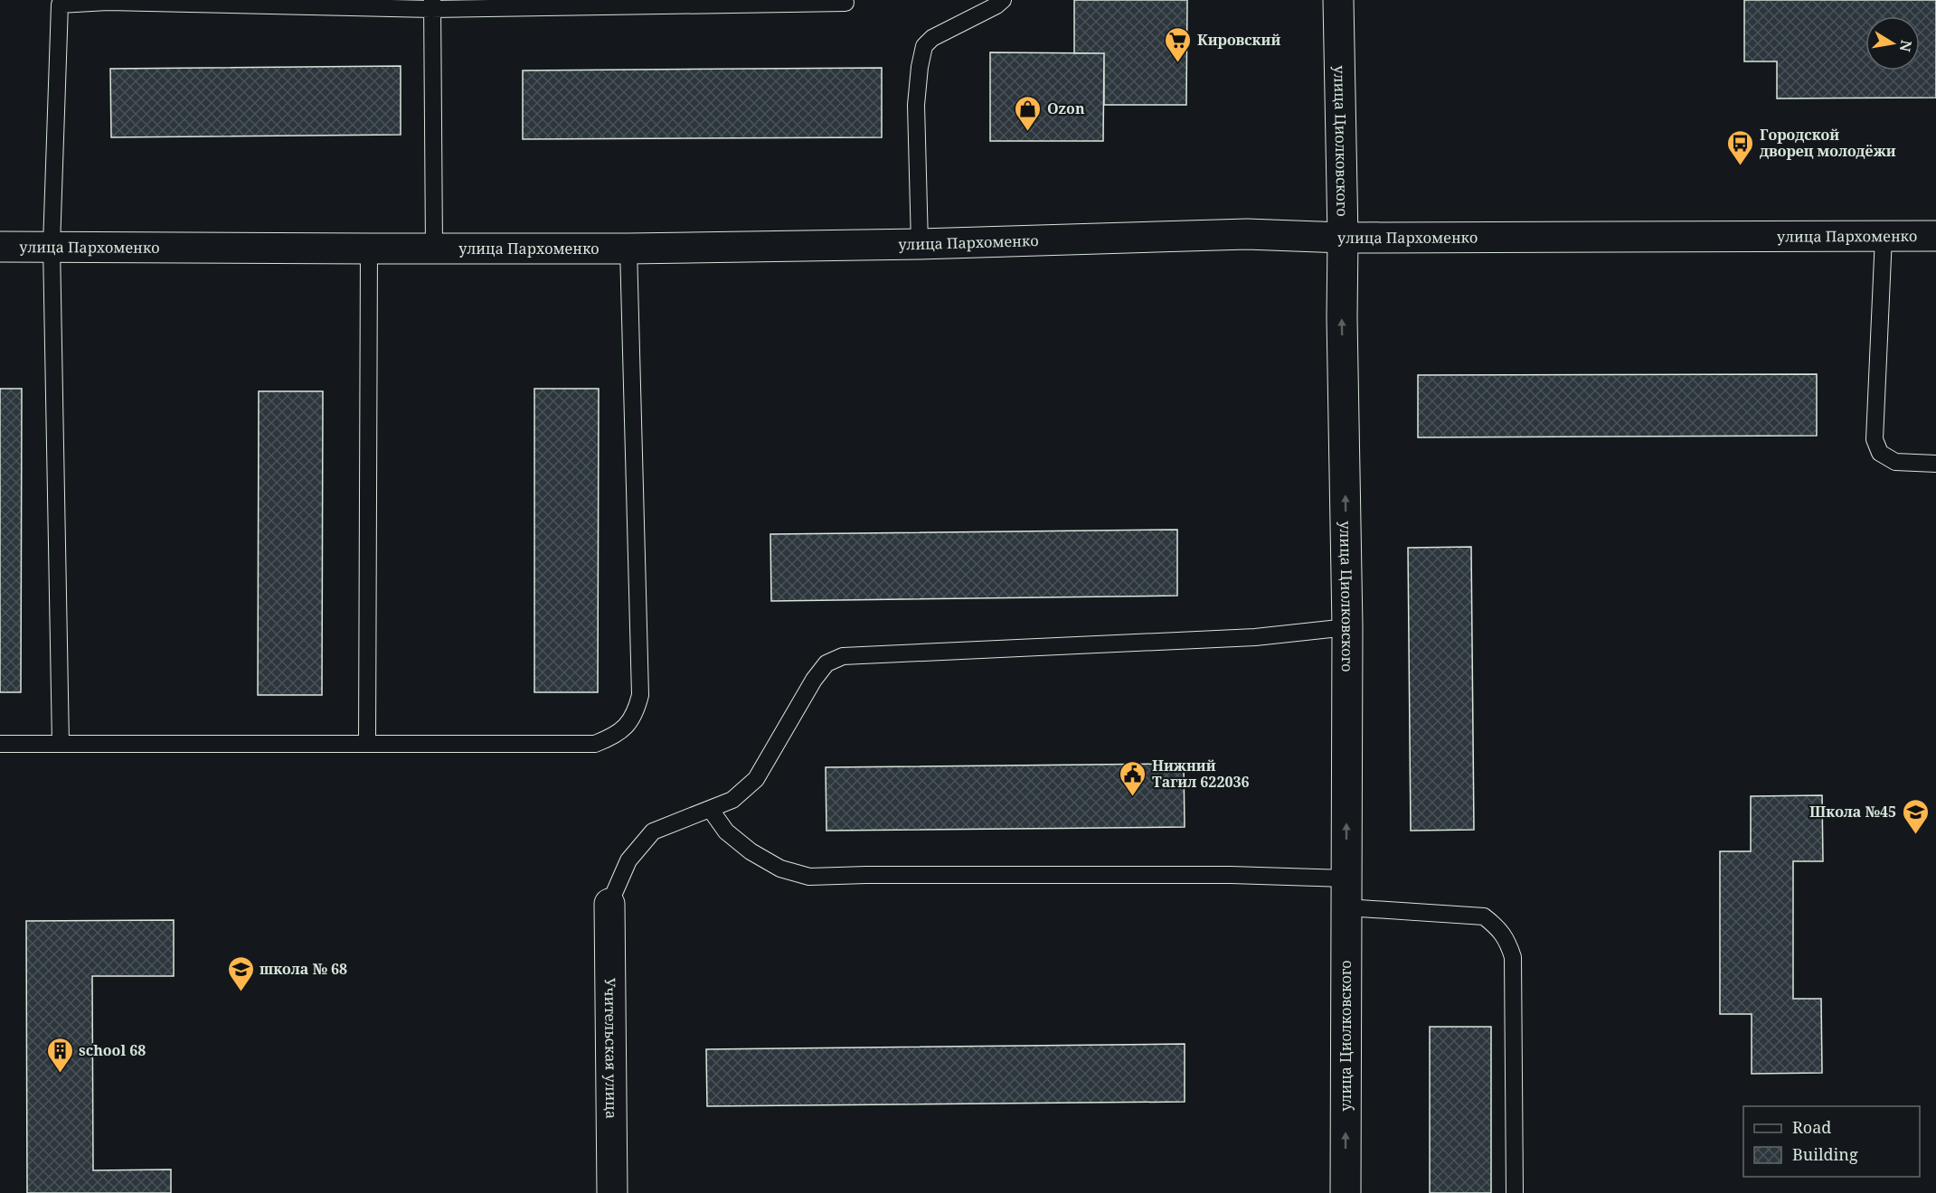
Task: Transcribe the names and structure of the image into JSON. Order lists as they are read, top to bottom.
{
  "streets": {
    "main road": ["улица Циолковского", "улица Пархоменко", "Учительская улица"]
  },
  "crossings": [
    ["улица Циолковского", "улица Пархоменко"]
  ],
  "one_way": ["улица Циолковского"],
  "places": {
    "supermarket": ["Кировский"],
    "shop": ["Ozon"],
    "bus stop": ["Городской дворец молодёжи"],
    "public building": ["Нижний Тагил 622036"],
    "school or university": ["Школа №45", "школа № 68"],
    "building": ["school 68"]
  },
  "legend": ["Road", "Building"],
  "north": "right"
}
